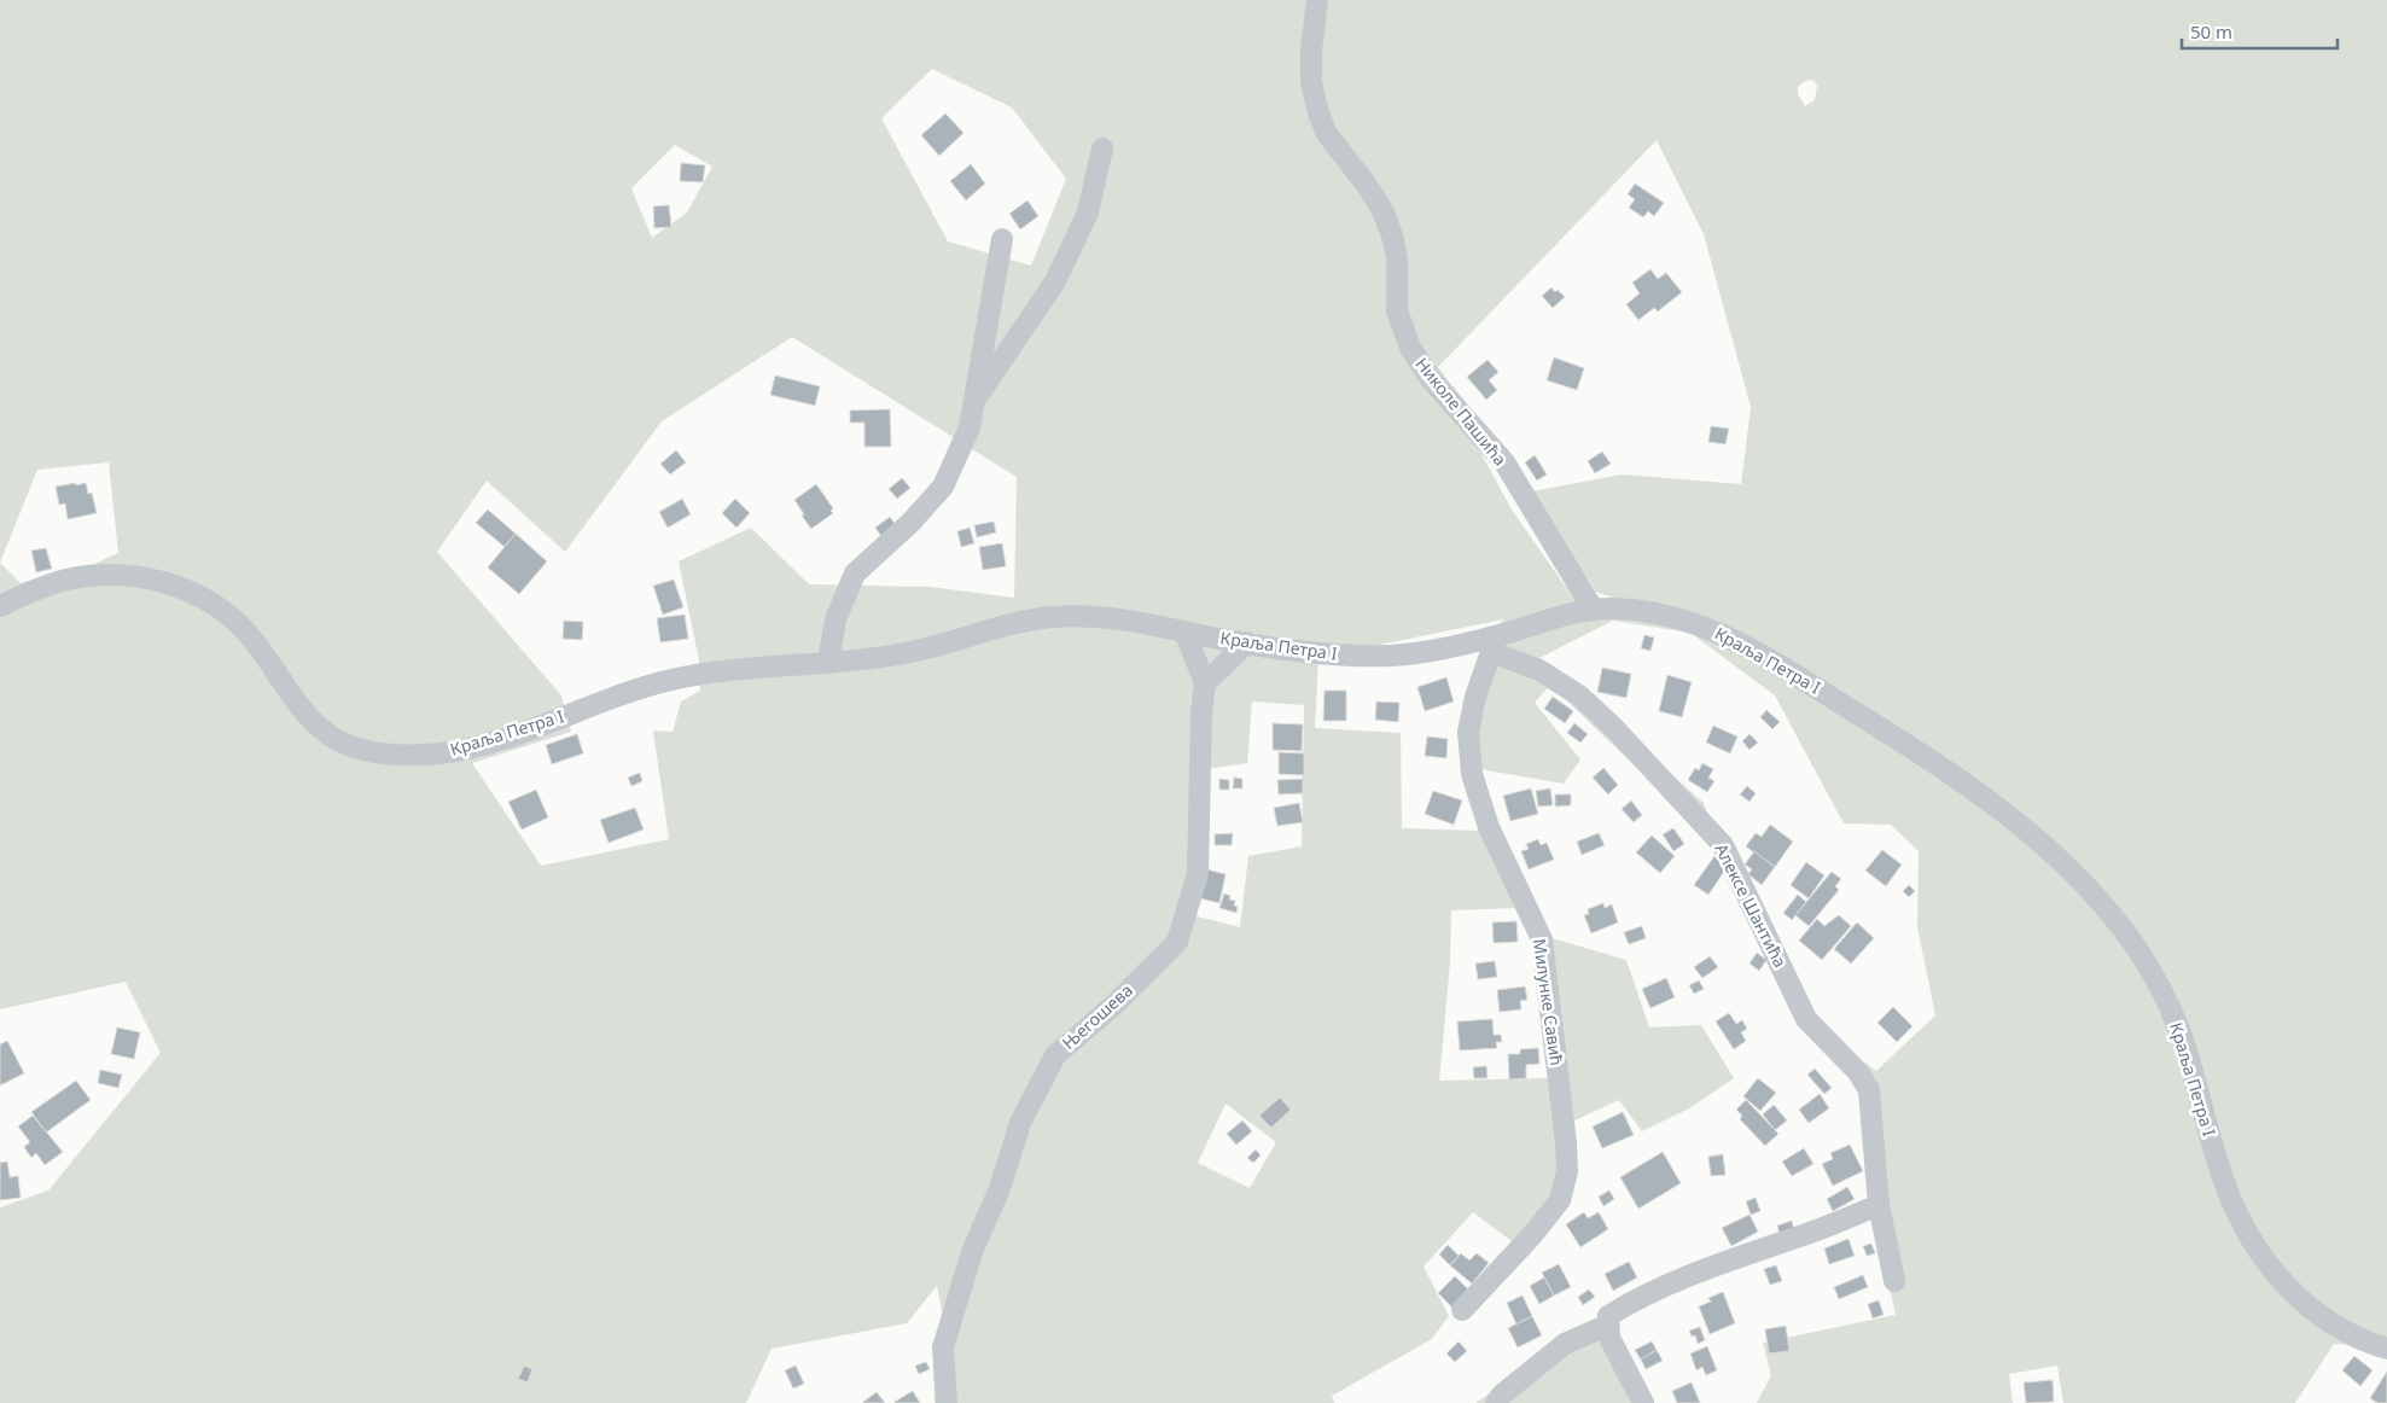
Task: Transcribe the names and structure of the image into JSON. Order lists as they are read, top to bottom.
{
  "streets": {
    "street": [
      "Николе Пашића",
      "Краља Петра I",
      "Алексе Шантића",
      "Милунке Савић",
      "Његошева"
    ]
  },
  "crossings": [
    ["Николе Пашића", "Краља Петра I"],
    ["Краља Петра I", "Алексе Шантића"],
    ["Краља Петра I", "Милунке Савић"],
    ["Краља Петра I", "Његошева"],
    ["Алексе Шантића", "Милунке Савић"]
  ],
  "scale_bar": "50 m"
}
